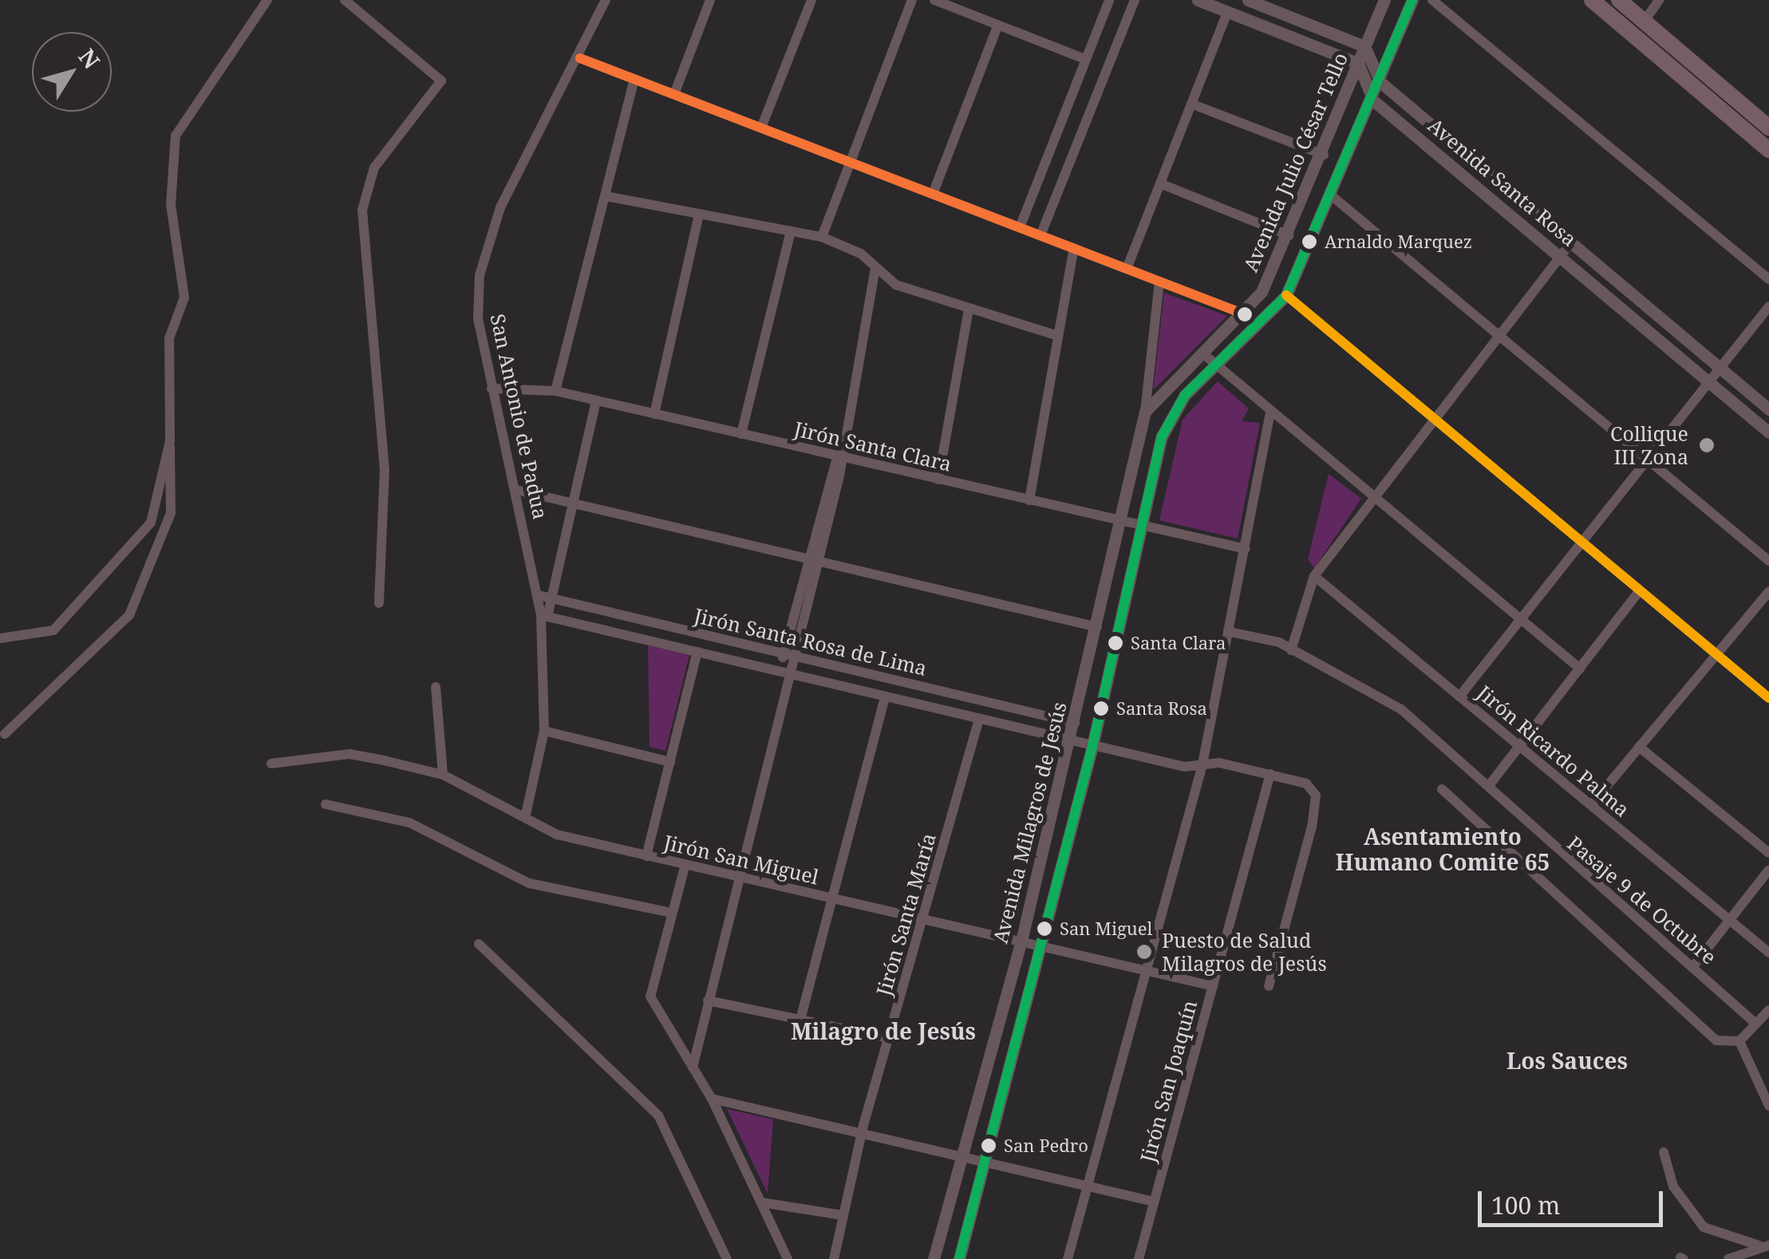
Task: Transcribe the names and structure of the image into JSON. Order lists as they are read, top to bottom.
{
  "streets": {
    "street": [
      "Avenida Julio César Tello",
      "Avenida Santa Rosa",
      "San Antonio de Padua",
      "Jirón Santa Clara",
      "Jirón Santa Rosa de Lima",
      "Jirón Ricardo Palma",
      "Avenida Milagros de Jesús",
      "Jirón San Miguel",
      "Pasaje 9 de Octubre",
      "Jirón Santa María",
      "Jirón San Joaquín"
    ]
  },
  "crossings": [
    ["Avenida Julio César Tello", "Avenida Santa Rosa"],
    ["Avenida Julio César Tello", "Avenida Milagros de Jesús"],
    ["San Antonio de Padua", "Jirón Santa Clara"],
    ["San Antonio de Padua", "Jirón Santa Rosa de Lima"],
    ["San Antonio de Padua", "Jirón San Miguel"],
    ["Jirón Santa Clara", "Avenida Milagros de Jesús"],
    ["Jirón Santa Rosa de Lima", "Avenida Milagros de Jesús"],
    ["Jirón Santa Rosa de Lima", "Jirón Santa María"],
    ["Jirón Santa Rosa de Lima", "Jirón San Joaquín"],
    ["Avenida Milagros de Jesús", "Jirón San Miguel"],
    ["Jirón San Miguel", "Jirón Santa María"],
    ["Jirón San Miguel", "Jirón San Joaquín"]
  ],
  "districts": ["Asentamiento Humano Comite 65", "Milagro de Jesús", "Los Sauces"],
  "places": [
    "Arnaldo Marquez",
    "Collique III Zona",
    "Santa Clara",
    "Santa Rosa",
    "San Miguel",
    "Puesto de Salud Milagros de Jesús",
    "San Pedro"
  ],
  "scale_bar": "100 m",
  "north": "top right"
}
